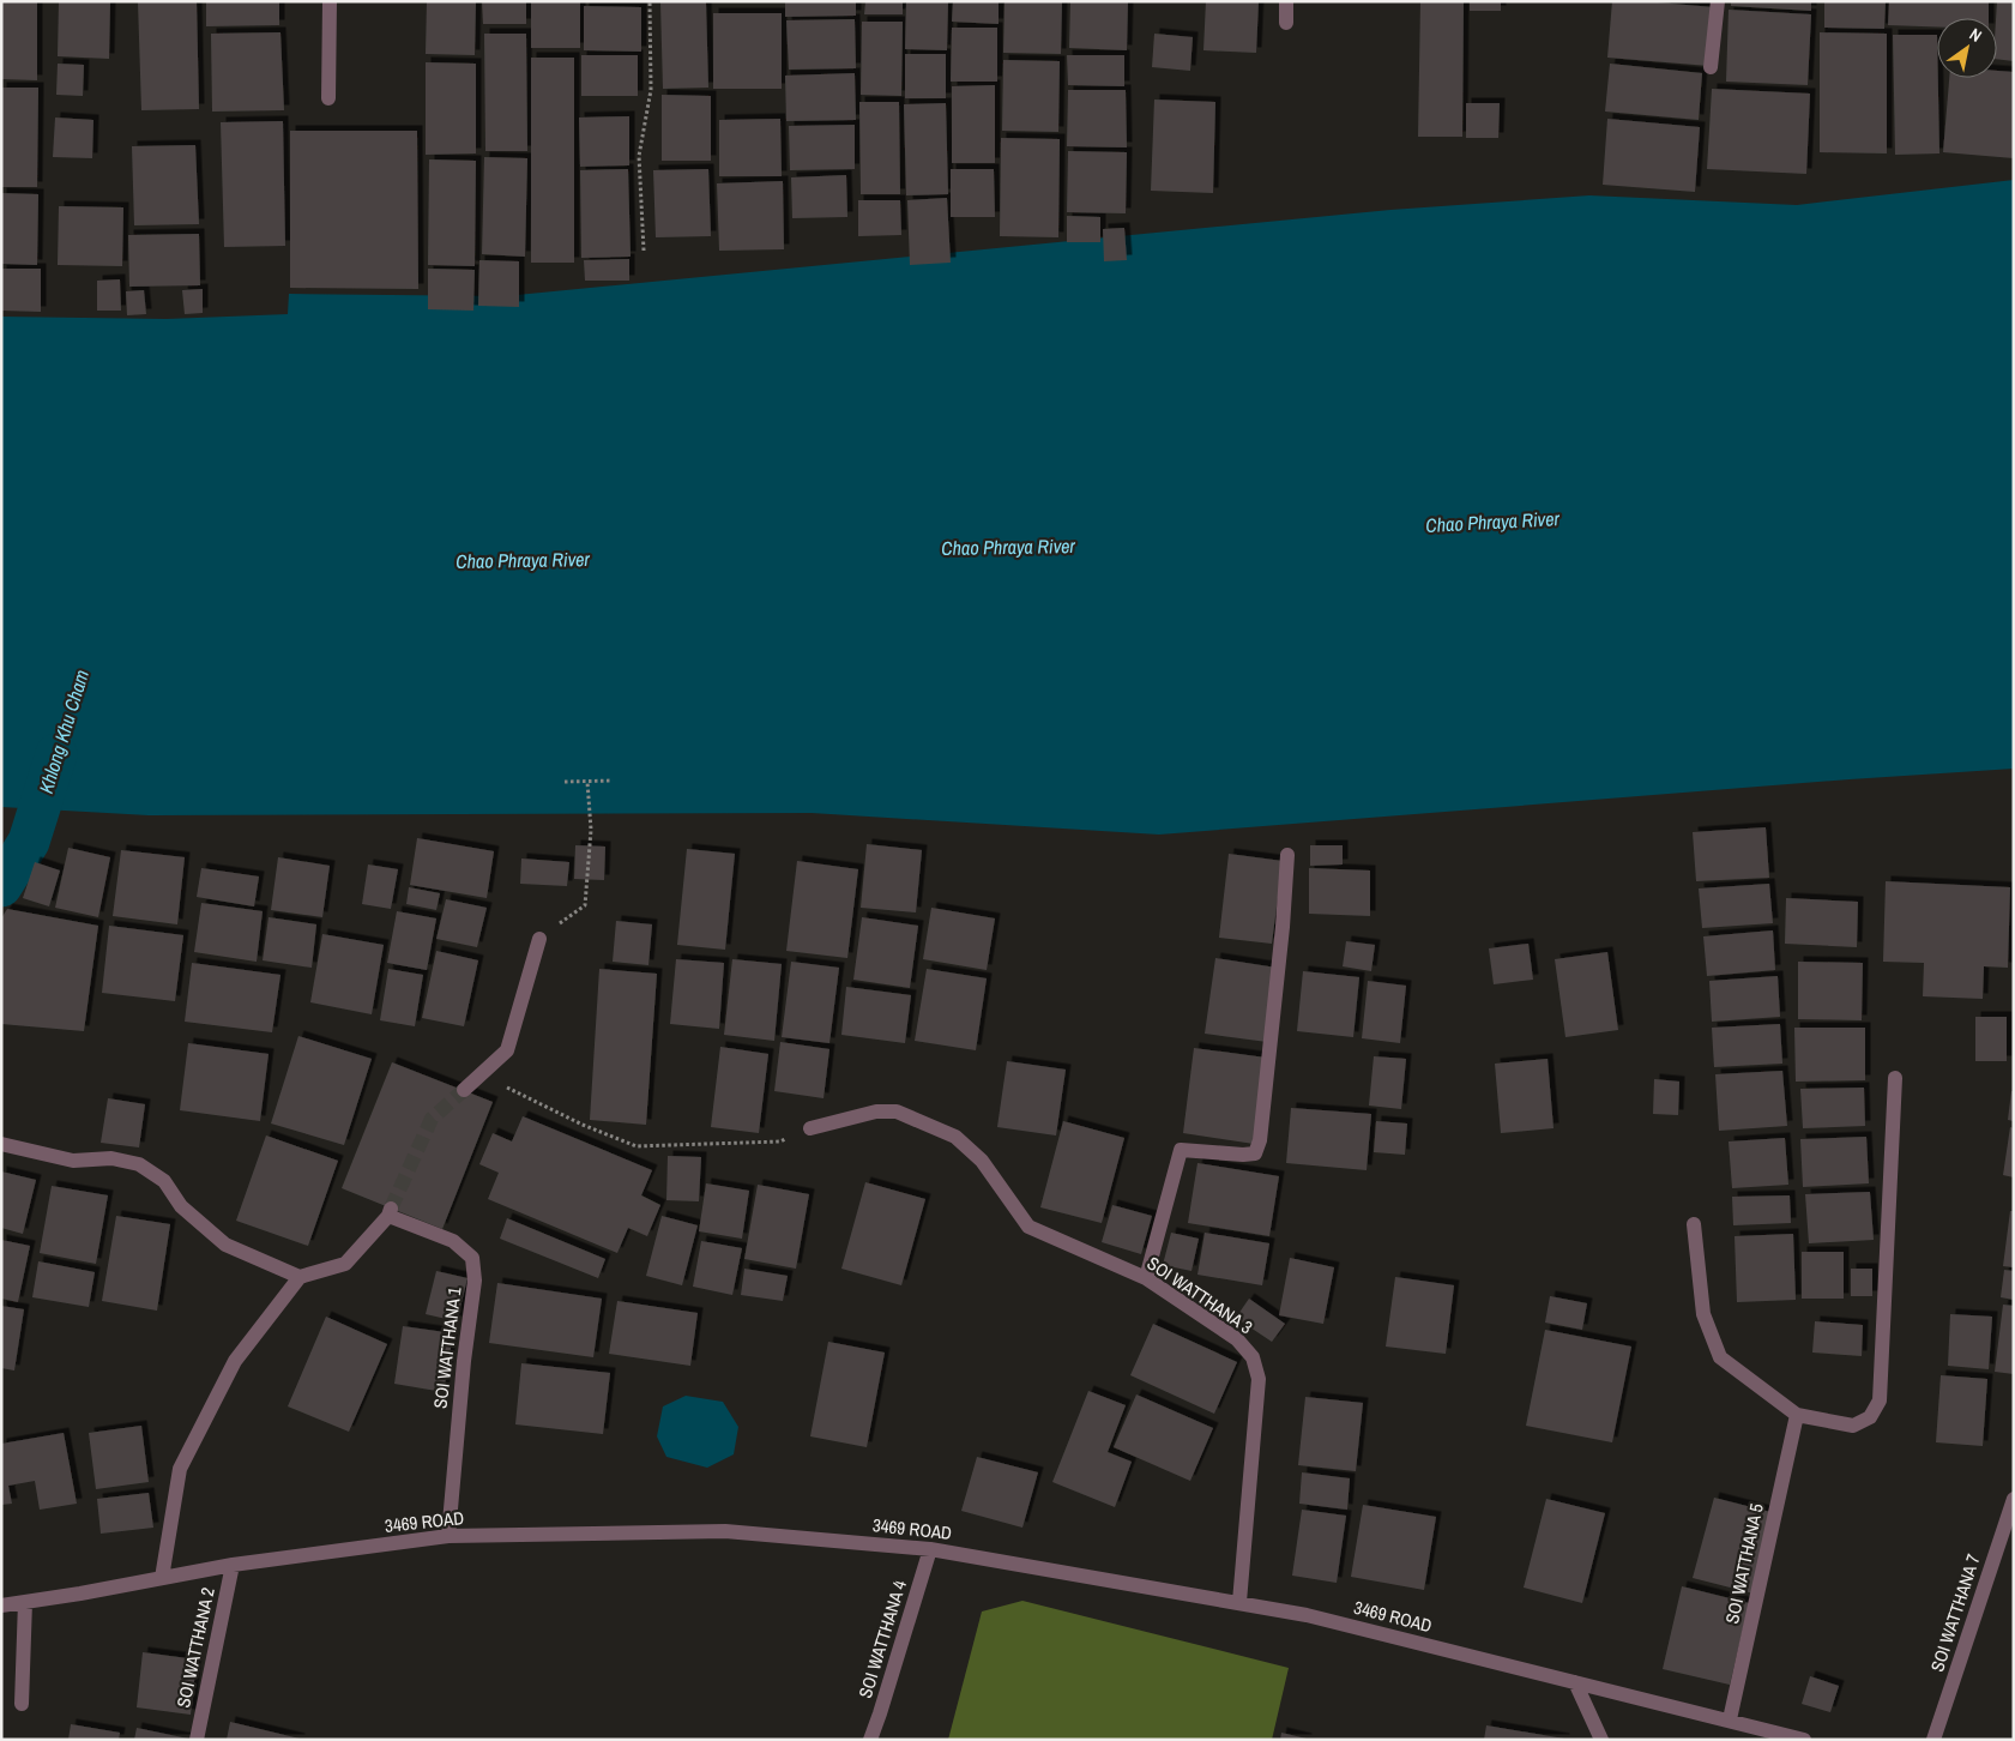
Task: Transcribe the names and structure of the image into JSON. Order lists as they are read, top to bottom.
{
  "streets": {
    "street": [
      "SOI WATTHANA 3",
      "SOI WATTHANA 1",
      "3469 ROAD",
      "SOI WATTHANA 5",
      "SOI WATTHANA 7",
      "SOI WATTHANA 4",
      "SOI WATTHANA 2"
    ]
  },
  "crossings": [
    ["SOI WATTHANA 3", "3469 ROAD"],
    ["SOI WATTHANA 1", "3469 ROAD"],
    ["3469 ROAD", "SOI WATTHANA 5"],
    ["3469 ROAD", "SOI WATTHANA 4"],
    ["3469 ROAD", "SOI WATTHANA 2"]
  ],
  "water": ["Chao Phraya River", "Khlong Khu Cham"],
  "north": "top right"
}
